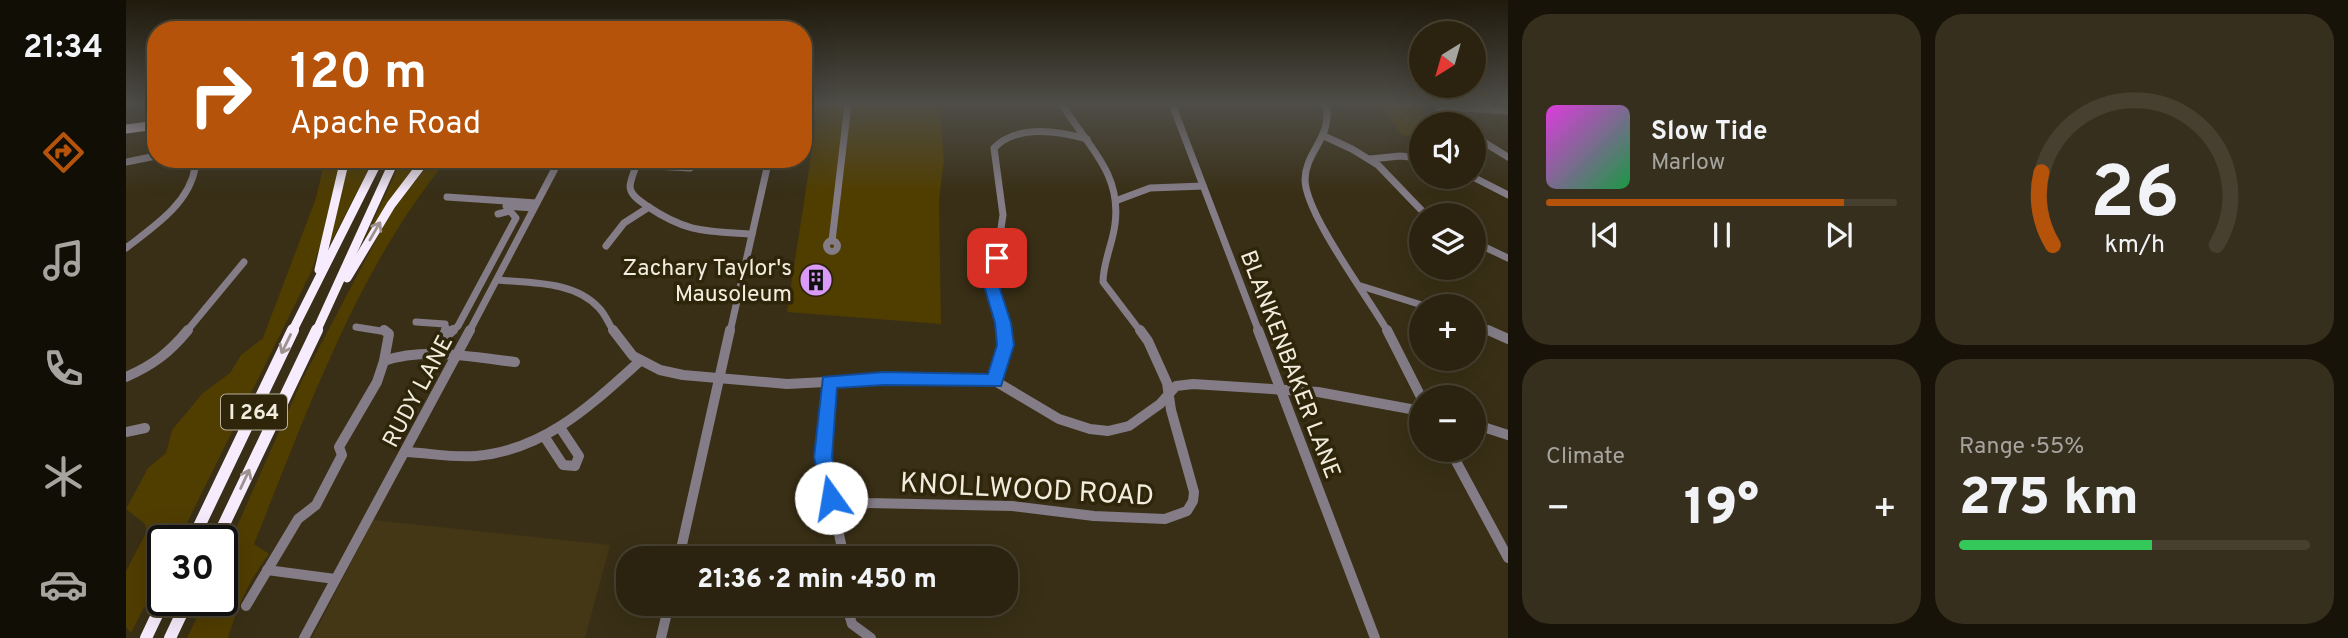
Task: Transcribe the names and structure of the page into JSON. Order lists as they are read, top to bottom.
{
  "streets": {
    "highway": ["I 264"],
    "street": ["BLANKENBAKER LANE", "RUDY LANE", "KNOLLWOOD ROAD"]
  },
  "places": {
    "building": ["Zachary Taylor's Mausoleum"]
  },
  "north": "bottom left",
  "page": {
    "tabs": "21:34",
    "map_buttons": ["+", "−"],
    "turn": ["120 m", "Apache Road"],
    "song": ["Slow Tide", "Marlow"],
    "tile": [
      "Climate",
      ["Range · 55%", "275 km"]
    ],
    "heat": ["−", "19°", "+"],
    "limit": "30",
    "trip": "21:36 · 2 min · 450 m",
    "gauge": ["26", "km/h"]
  }
}
